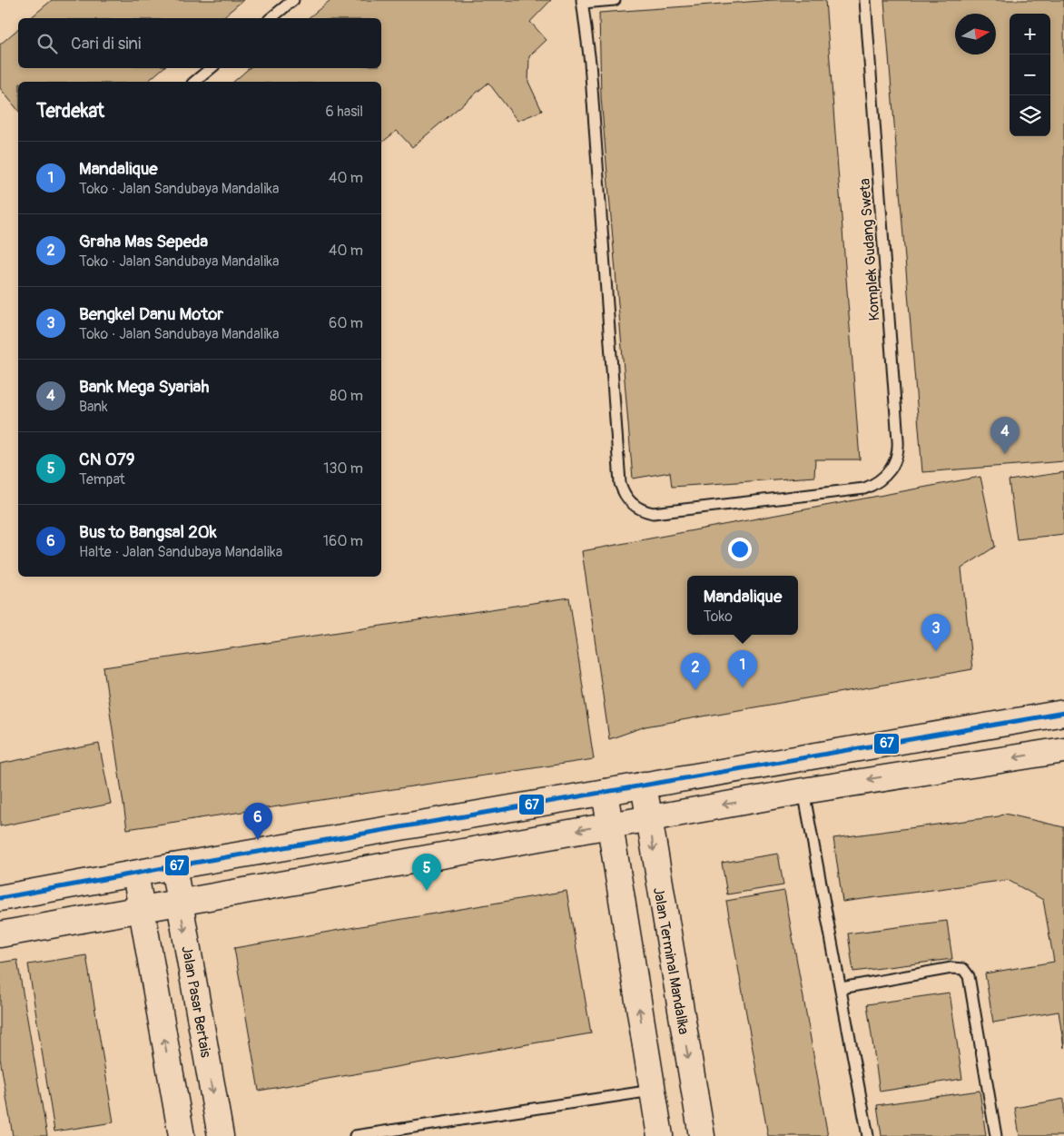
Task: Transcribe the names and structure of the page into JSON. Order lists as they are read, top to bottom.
{
  "streets": {
    "main road": ["Jalan Terminal Mandalika", "Jalan Pasar Bertais"],
    "lane": ["Komplek Gudang Sweta"]
  },
  "lines": ["transit line 67"],
  "north": "right",
  "page": {
    "map_buttons": ["+", "−"],
    "search": "Cari di sini",
    "heading": ["Terdekat", "6 hasil"],
    "list": [
      {
        "mark": "1",
        "name": "Mandalique",
        "note": "Toko · Jalan Sandubaya Mandalika",
        "value": "40 m"
      },
      {
        "mark": "2",
        "name": "Graha Mas Sepeda",
        "note": "Toko · Jalan Sandubaya Mandalika",
        "value": "40 m"
      },
      {
        "mark": "3",
        "name": "Bengkel Danu Motor",
        "note": "Toko · Jalan Sandubaya Mandalika",
        "value": "60 m"
      },
      {
        "mark": "4",
        "name": "Bank Mega Syariah",
        "note": "Bank",
        "value": "80 m"
      },
      {
        "mark": "5",
        "name": "CN 079",
        "note": "Tempat",
        "value": "130 m"
      },
      {
        "mark": "6",
        "name": "Bus to Bangsal 20k",
        "note": "Halte · Jalan Sandubaya Mandalika",
        "value": "160 m"
      }
    ],
    "pins": [
      "4",
      "3",
      "1",
      "2",
      "6",
      "5"
    ],
    "popup": ["Mandalique", "Toko"]
  }
}
